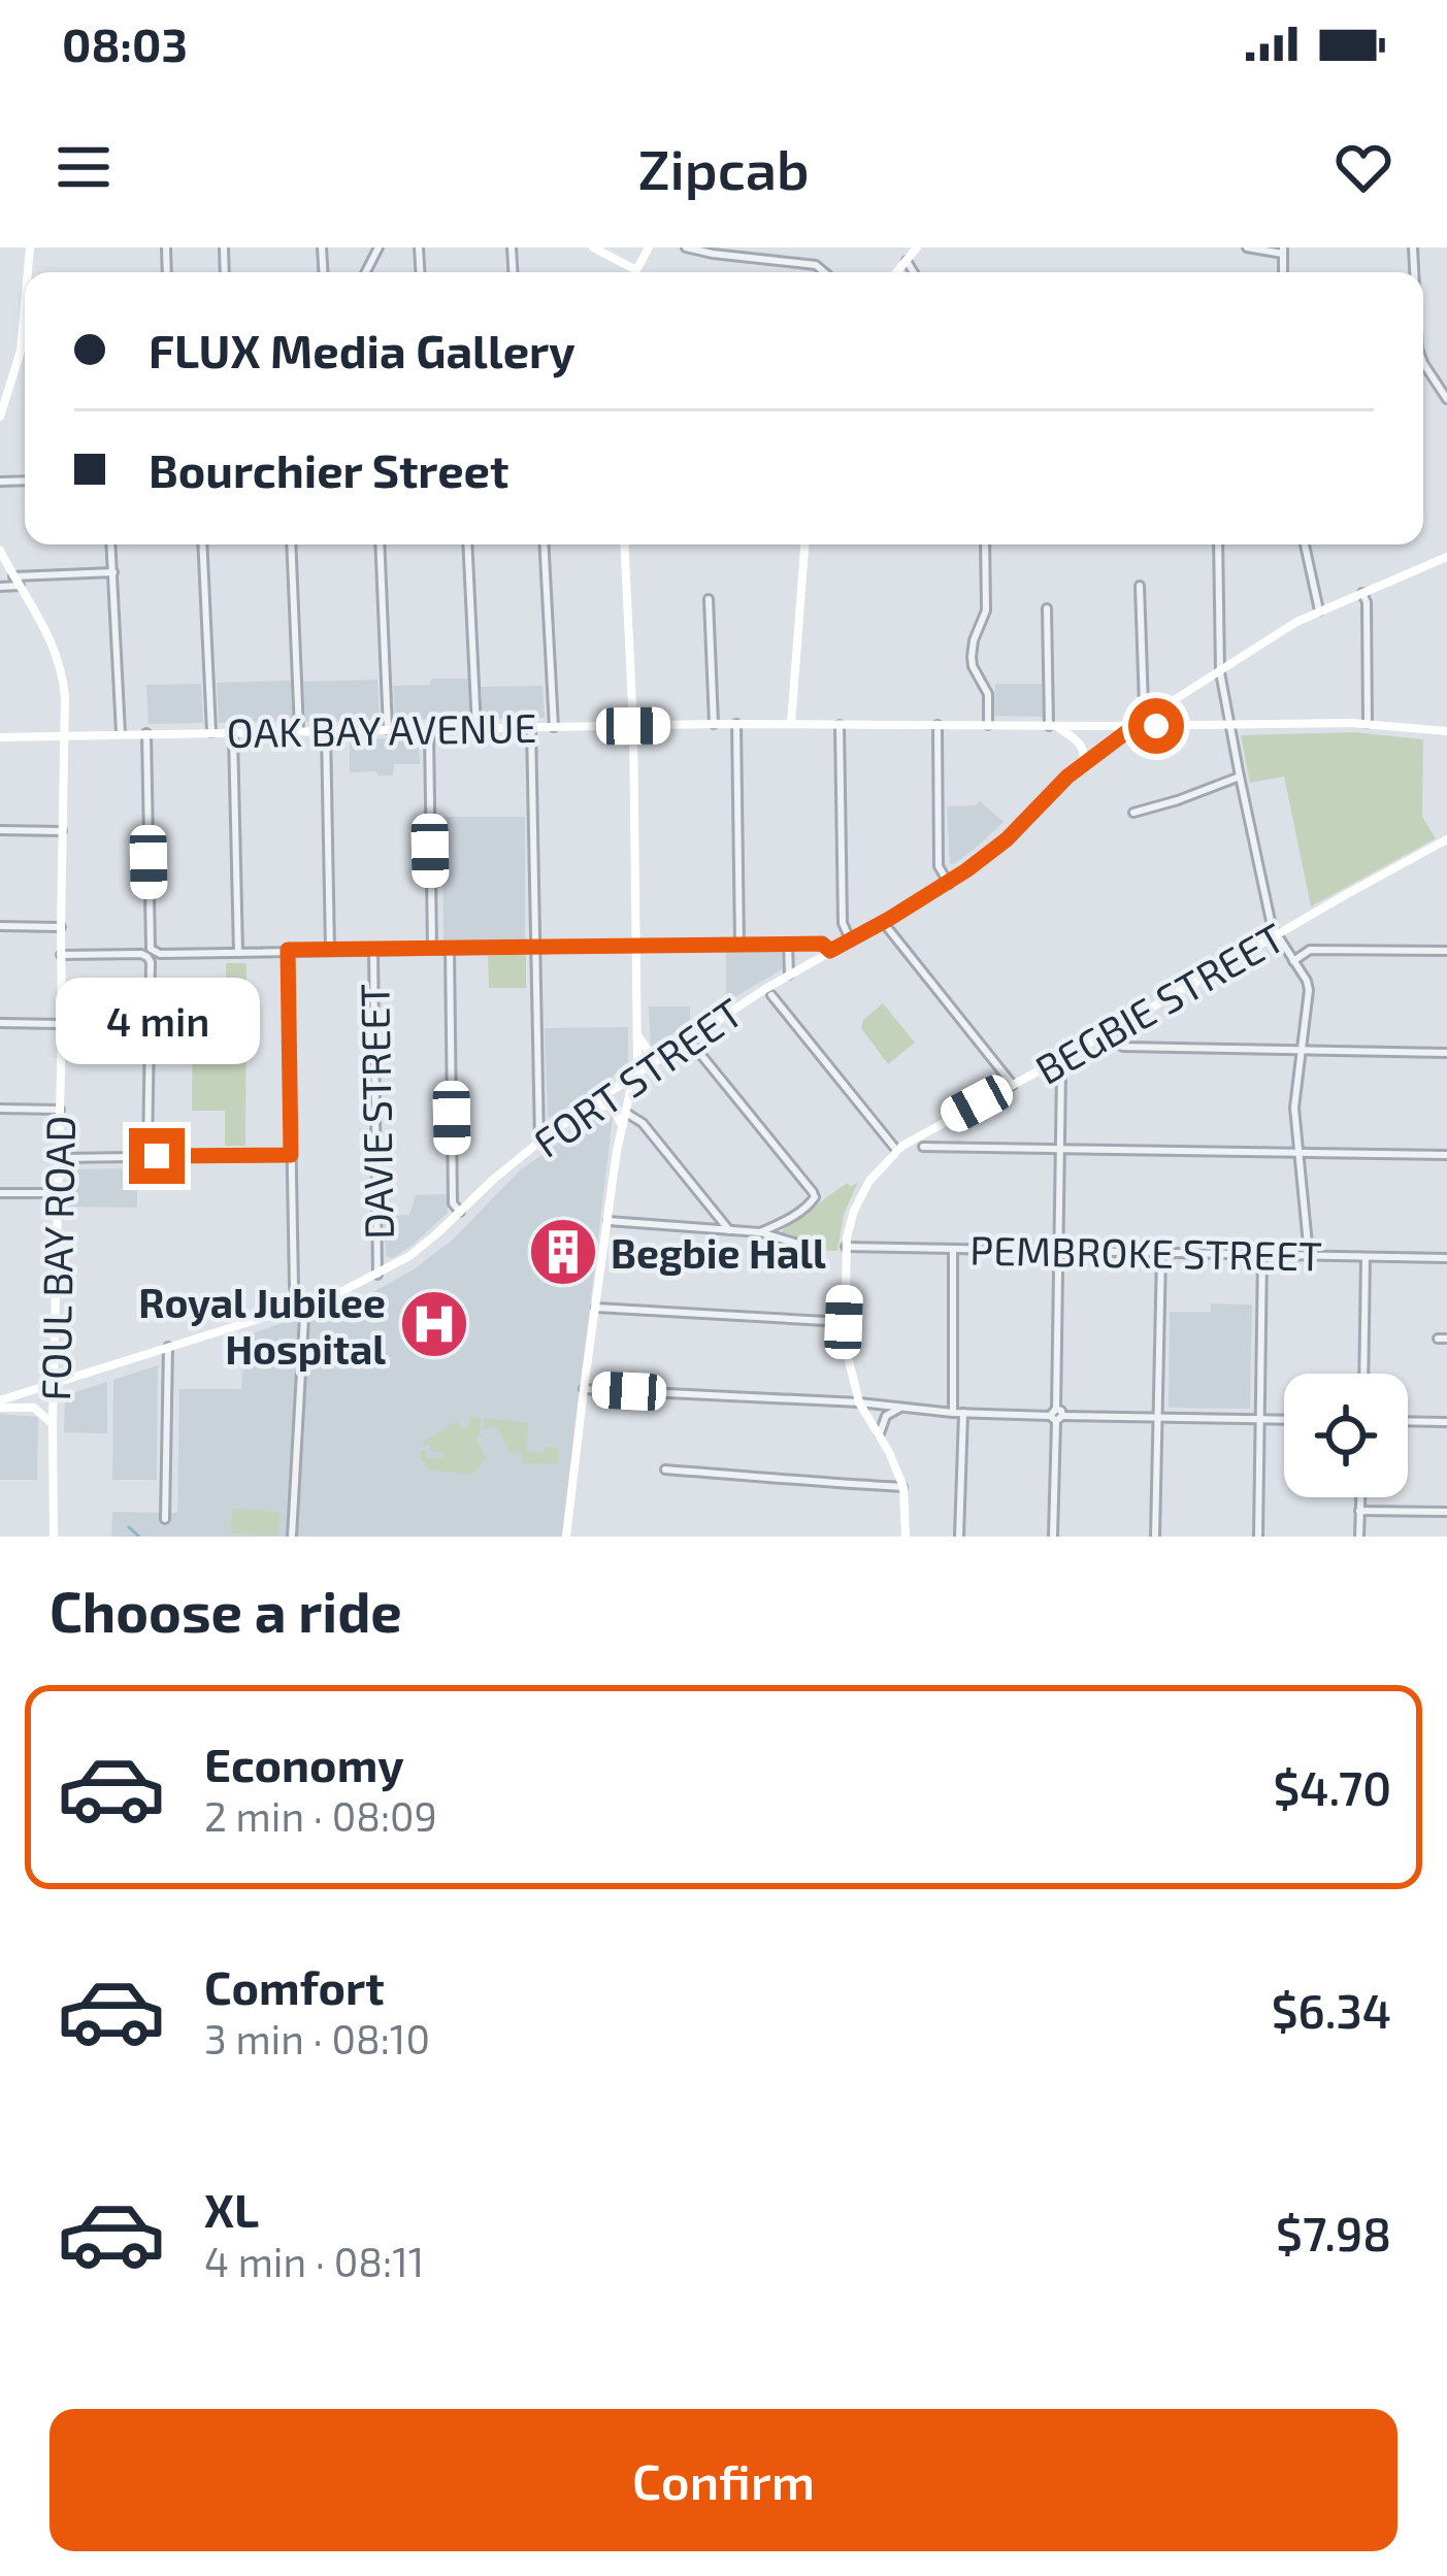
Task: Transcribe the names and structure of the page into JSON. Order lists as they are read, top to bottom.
{
  "streets": {
    "main road": [
      "OAK BAY AVENUE",
      "BEGBIE STREET",
      "FORT STREET",
      "FOUL BAY ROAD"
    ],
    "street": ["DAVIE STREET", "PEMBROKE STREET"]
  },
  "crossings": [
    ["OAK BAY AVENUE", "FORT STREET"],
    ["OAK BAY AVENUE", "DAVIE STREET"],
    ["OAK BAY AVENUE", "FOUL BAY ROAD"],
    ["BEGBIE STREET", "PEMBROKE STREET"],
    ["FORT STREET", "DAVIE STREET"],
    ["FORT STREET", "FOUL BAY ROAD"]
  ],
  "places": {
    "building": ["Begbie Hall"],
    "hospital": ["Royal Jubilee Hospital"]
  },
  "page": {
    "status": "08:03",
    "header": "Zipcab",
    "banner": ["FLUX Media Gallery", "Bourchier Street"],
    "bubble": "4 min",
    "heading": "Choose a ride",
    "list": [
      {
        "name": "Economy",
        "note": "2 min · 08:09",
        "value": "$4.70"
      },
      {
        "name": "Comfort",
        "note": "3 min · 08:10",
        "value": "$6.34"
      },
      {
        "name": "XL",
        "note": "4 min · 08:11",
        "value": "$7.98"
      }
    ],
    "buttons": "Confirm"
  }
}
